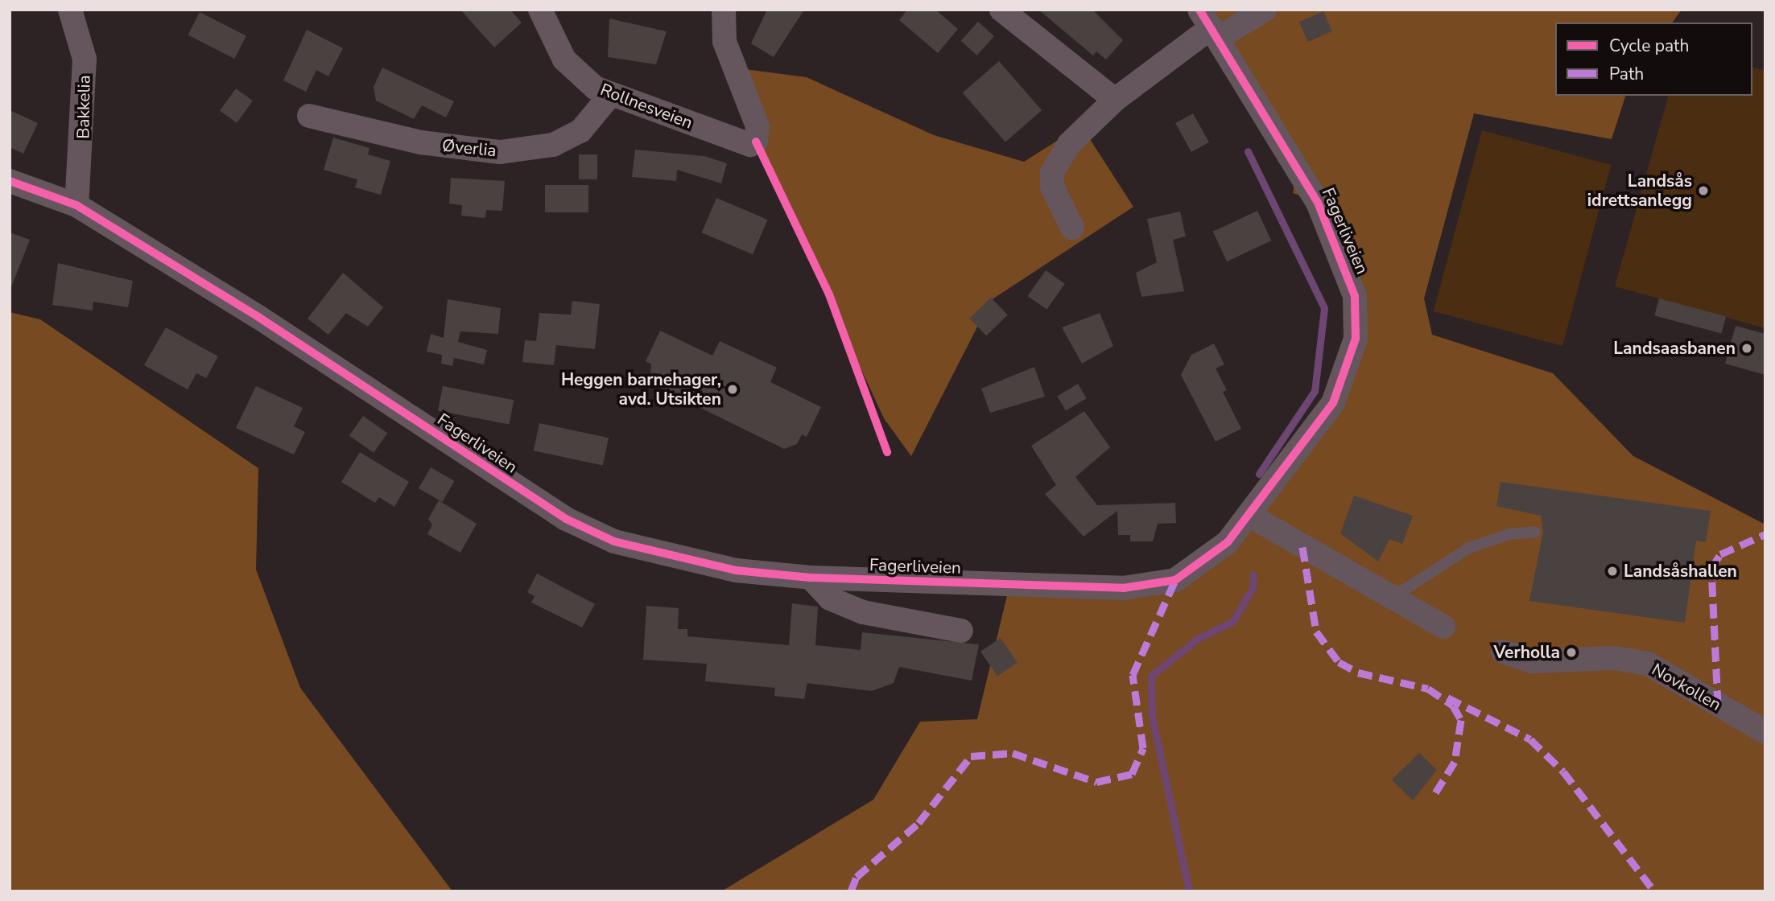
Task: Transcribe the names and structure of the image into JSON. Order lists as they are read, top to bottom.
{
  "streets": {
    "street": [
      "Rollnesveien",
      "Bakkelia",
      "Øverlia",
      "Fagerliveien",
      "Novkollen"
    ]
  },
  "crossings": [
    ["Rollnesveien", "Øverlia"],
    ["Bakkelia", "Fagerliveien"]
  ],
  "places": [
    "Landsås idrettsanlegg",
    "Landsaasbanen",
    "Heggen barnehager, avd. Utsikten",
    "Landsåshallen",
    "Verholla"
  ],
  "legend": ["Cycle path", "Path"]
}
